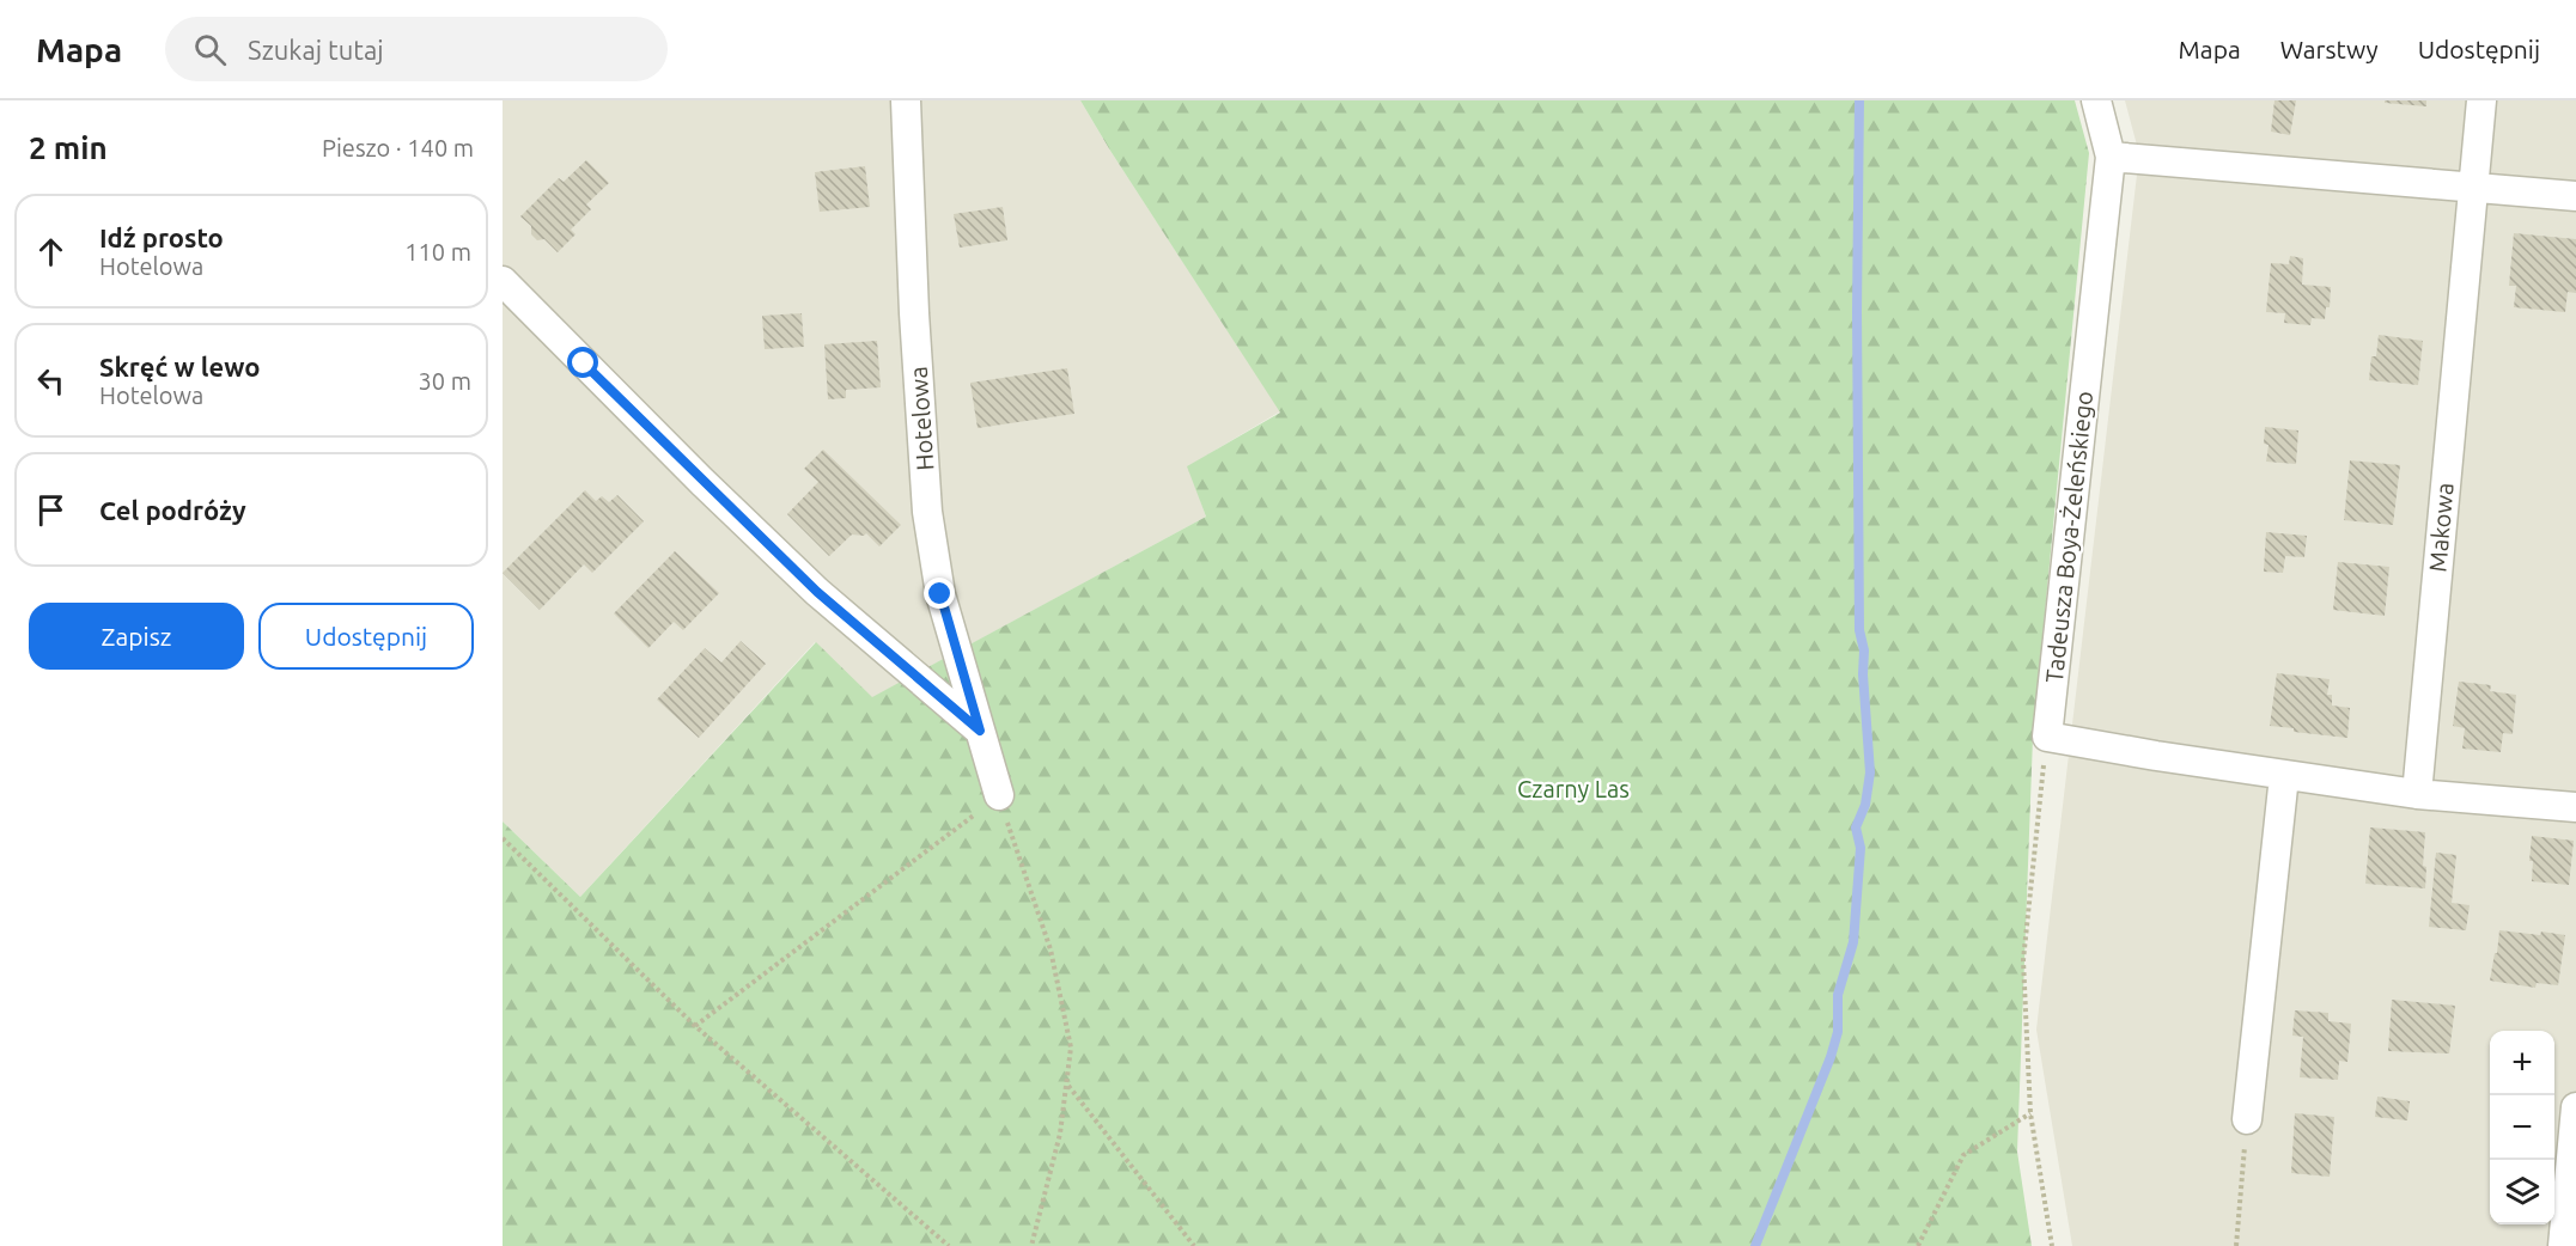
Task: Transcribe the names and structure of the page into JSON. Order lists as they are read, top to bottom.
{
  "streets": {
    "street": ["Hotelowa", "Makowa", "Tadeusza Boya-Żeleńskiego"]
  },
  "parks": ["Czarny Las"],
  "page": {
    "header": "Mapa",
    "search": "Szukaj tutaj",
    "nav": ["Mapa", "Warstwy", "Udostępnij"],
    "heading": ["2 min", "Pieszo · 140 m"],
    "list": [
      ["Idź prosto", "Hotelowa", "110 m"],
      ["Skręć w lewo", "Hotelowa", "30 m"],
      "Cel podróży"
    ],
    "buttons": ["Zapisz", "Udostępnij"],
    "map_buttons": ["+", "−"]
  }
}
